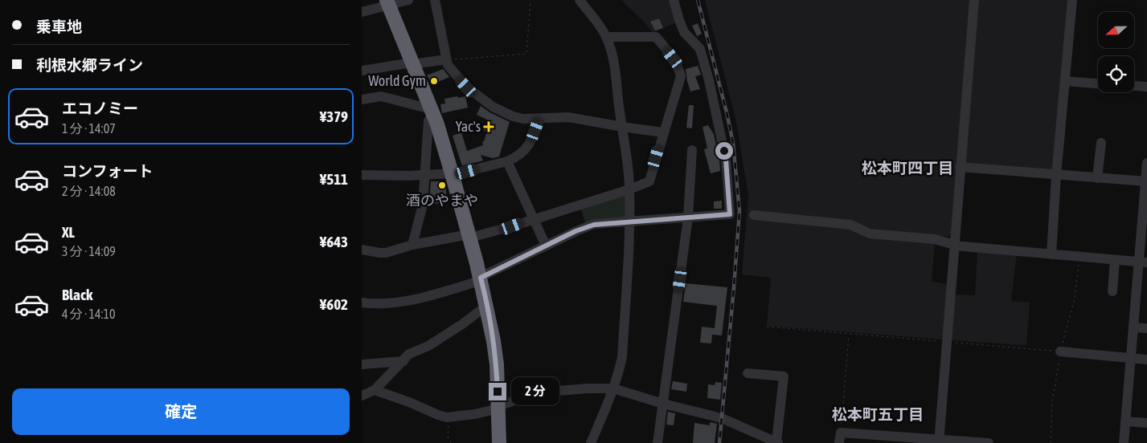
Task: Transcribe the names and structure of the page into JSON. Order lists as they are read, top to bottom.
{
  "districts": ["松本町四丁目", "松本町五丁目"],
  "places": {
    "other": ["World Gym", "酒のやまや"],
    "health": ["Yac's"]
  },
  "north": "left",
  "page": {
    "banner": ["乗車地", "利根水郷ライン"],
    "list": [
      {
        "name": "エコノミー",
        "note": "1 分 · 14:07",
        "value": "¥379"
      },
      {
        "name": "コンフォート",
        "note": "2 分 · 14:08",
        "value": "¥511"
      },
      {
        "name": "XL",
        "note": "3 分 · 14:09",
        "value": "¥643"
      },
      {
        "name": "Black",
        "note": "4 分 · 14:10",
        "value": "¥602"
      }
    ],
    "bubble": "2 分",
    "buttons": "確定"
  }
}
